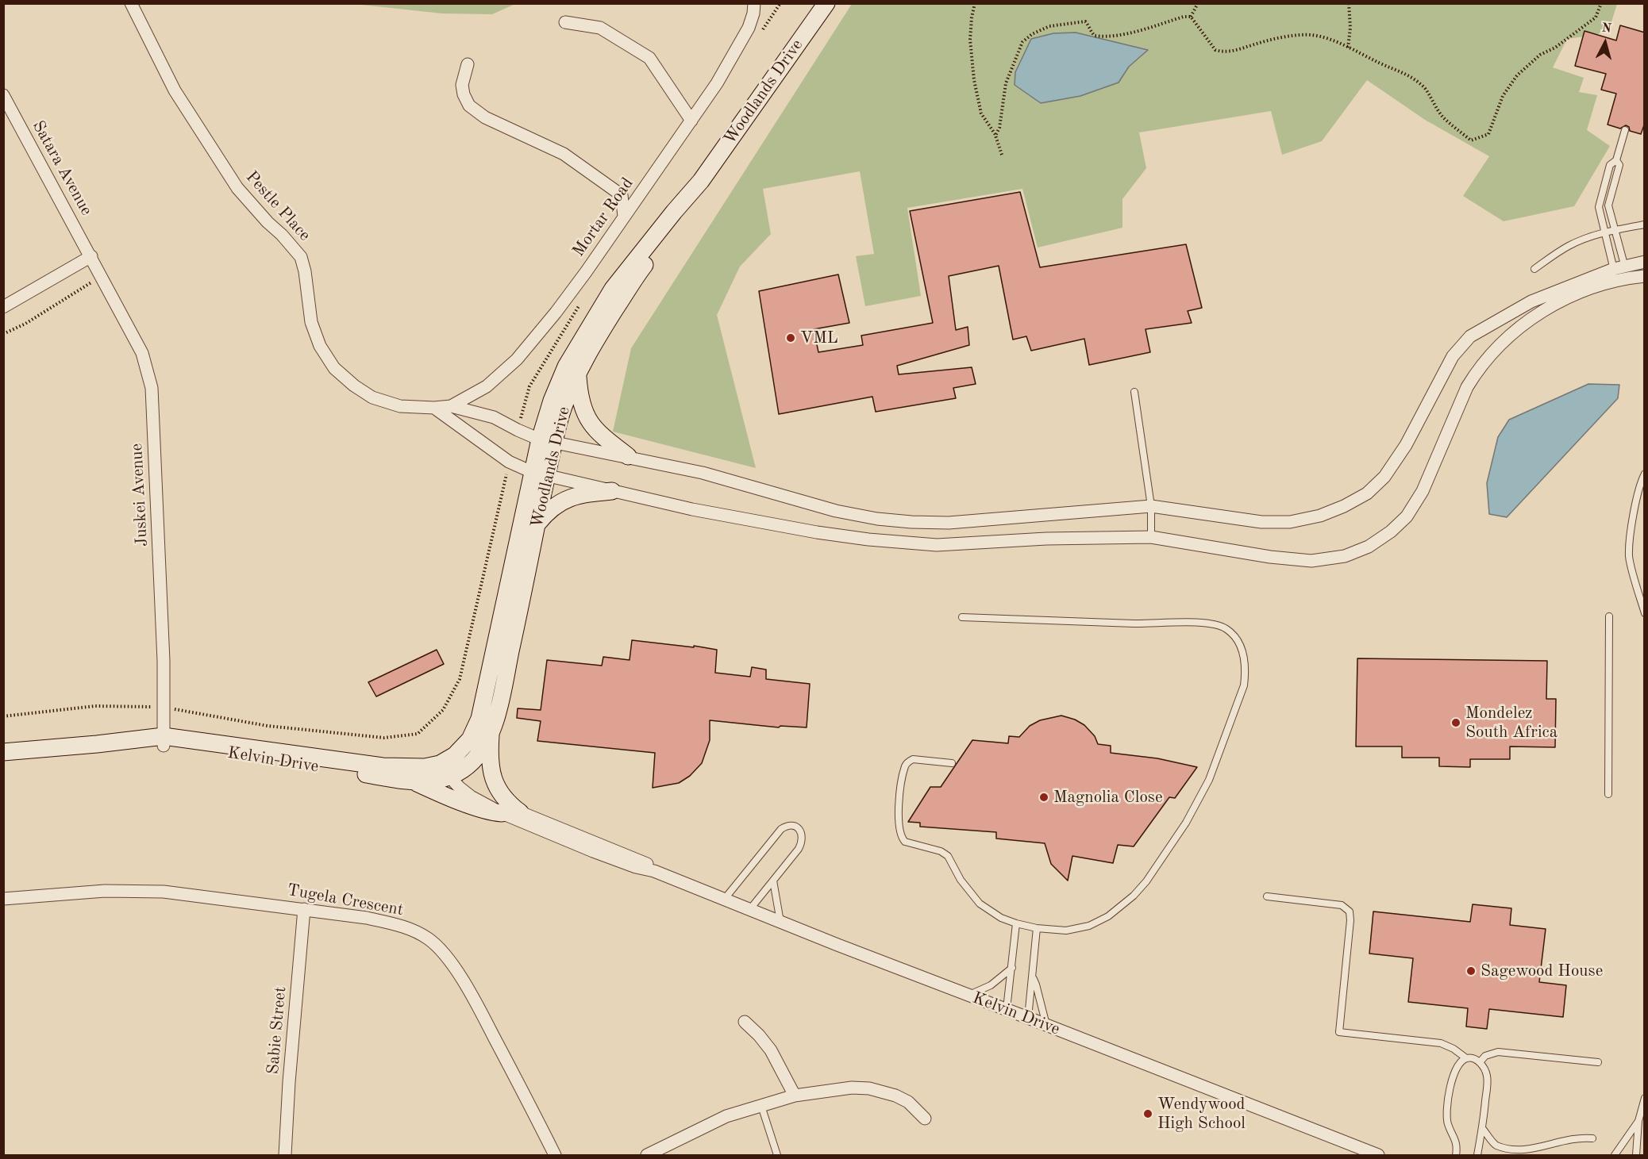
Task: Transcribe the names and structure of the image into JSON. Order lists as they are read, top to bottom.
{
  "streets": {
    "main road": ["Woodlands Drive", "Kelvin Drive"],
    "street": [
      "Satara Avenue",
      "Pestle Place",
      "Mortar Road",
      "Juskei Avenue",
      "Tugela Crescent",
      "Sabie Street"
    ]
  },
  "crossings": [
    ["Woodlands Drive", "Kelvin Drive"],
    ["Satara Avenue", "Juskei Avenue"],
    ["Pestle Place", "Mortar Road"],
    ["Juskei Avenue", "Kelvin Drive"],
    ["Tugela Crescent", "Sabie Street"]
  ],
  "places": [
    "VML",
    "Mondelez South Africa",
    "Magnolia Close",
    "Sagewood House",
    "Wendywood High School"
  ],
  "north": "top"
}
